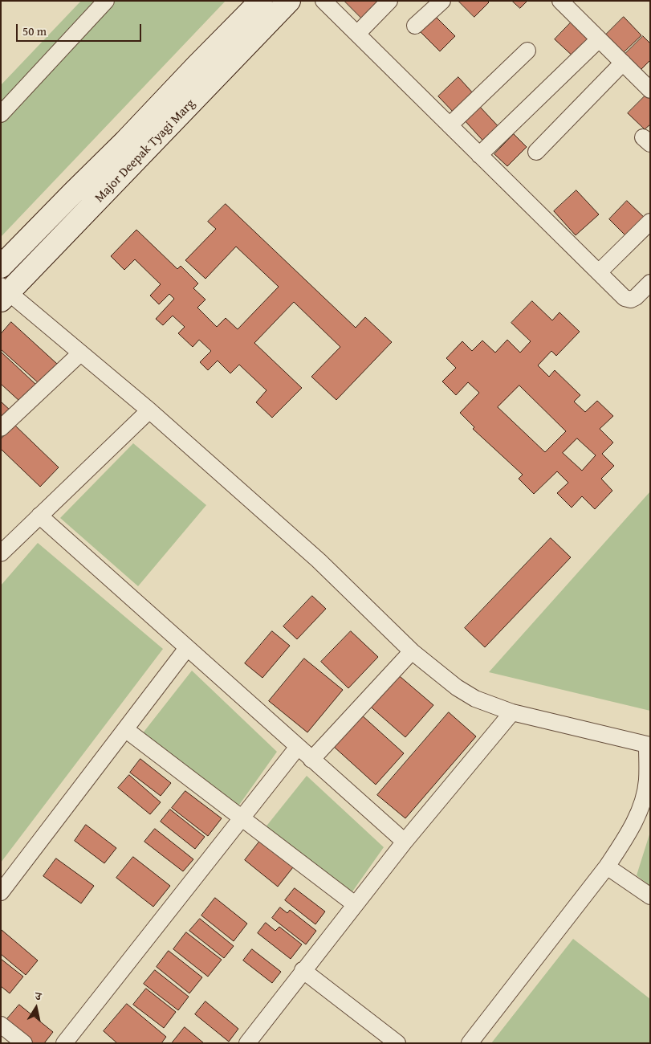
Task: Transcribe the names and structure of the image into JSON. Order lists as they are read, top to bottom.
{
  "streets": {
    "street": ["Major Deepak Tyagi Marg"]
  },
  "scale_bar": "50 m",
  "north": "top"
}
